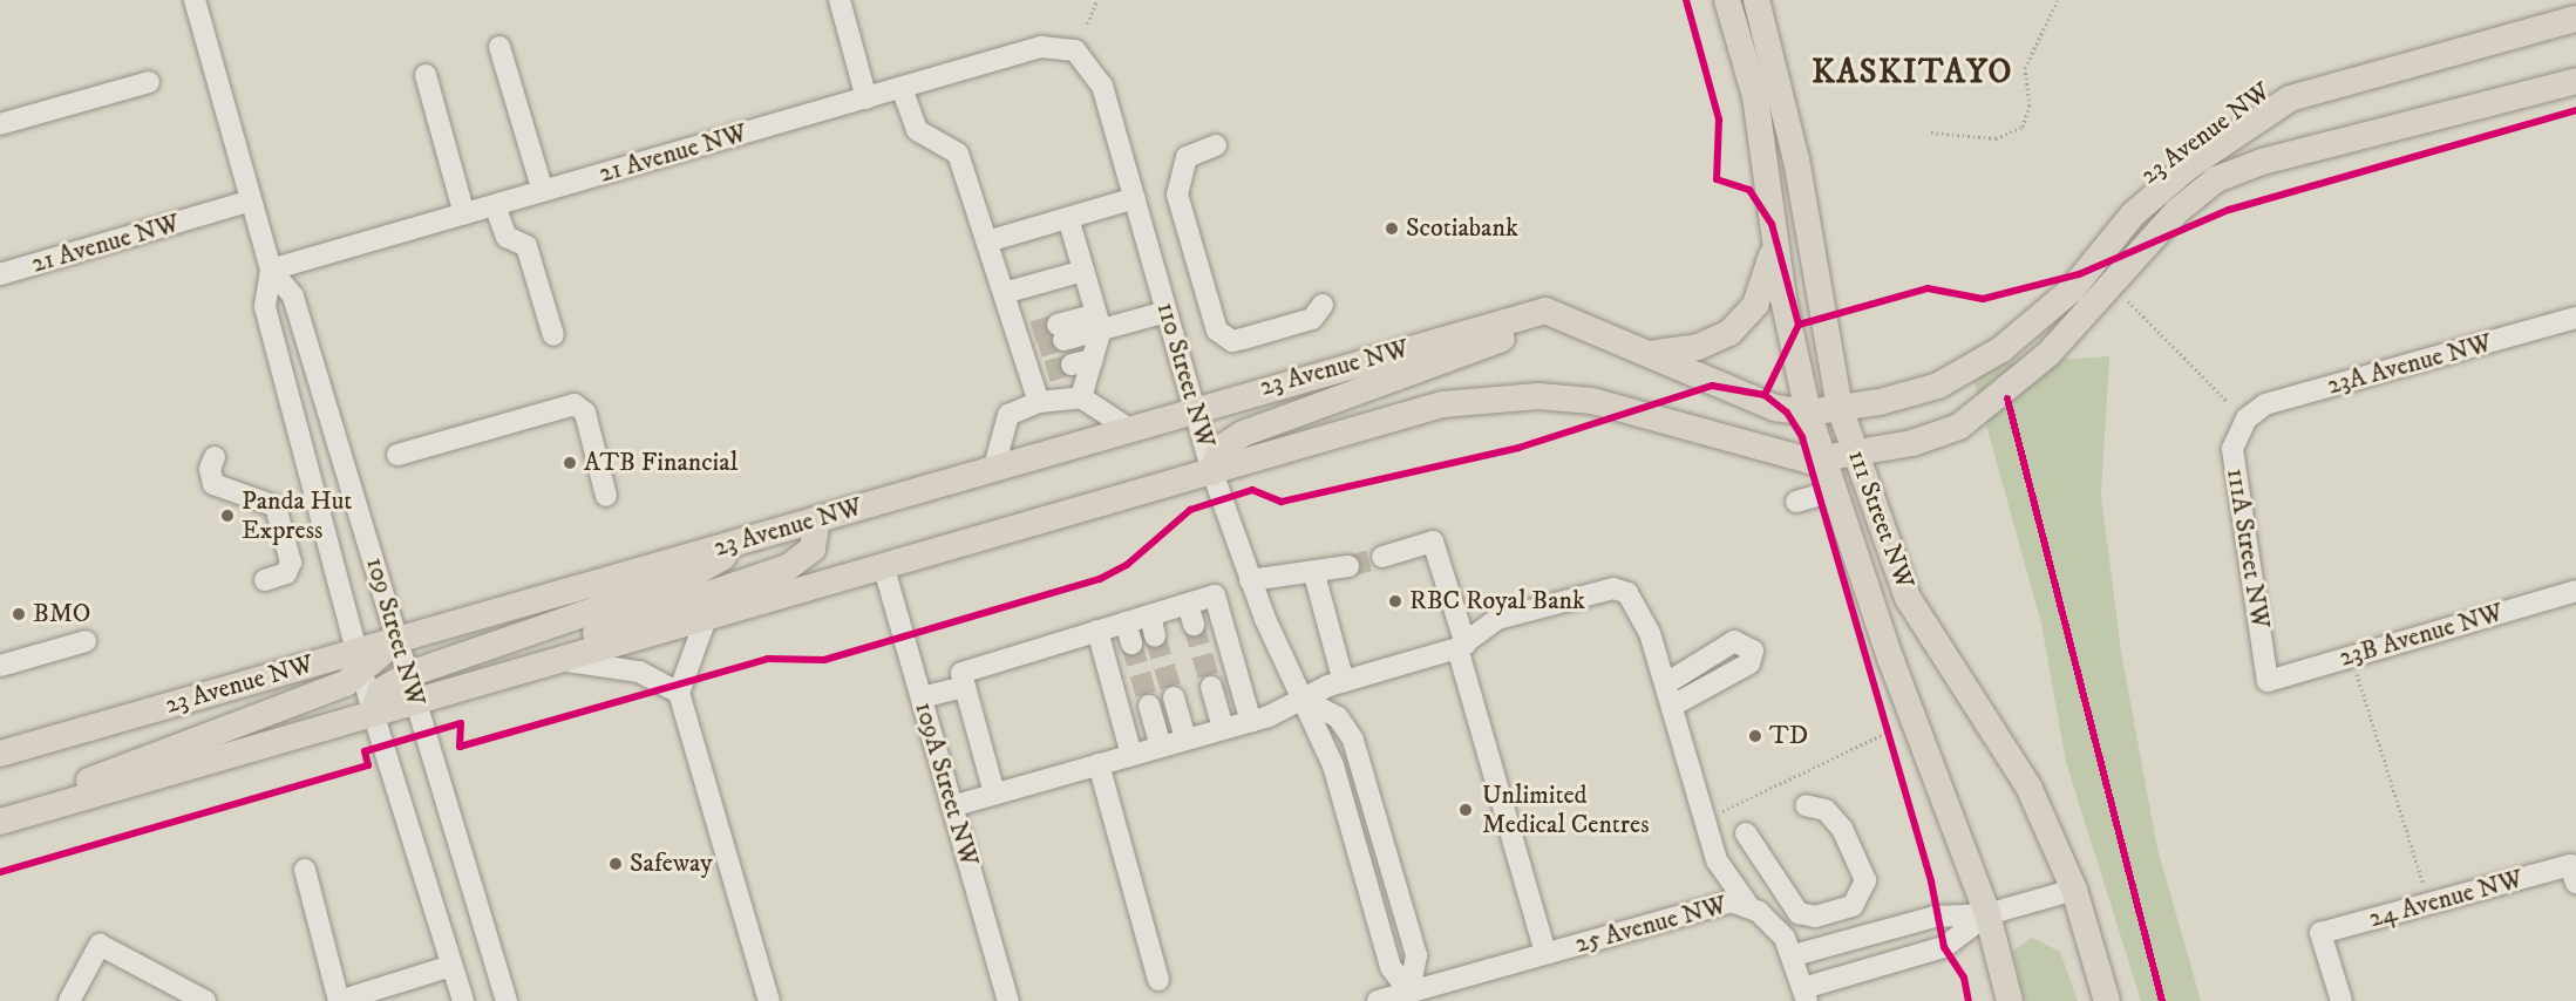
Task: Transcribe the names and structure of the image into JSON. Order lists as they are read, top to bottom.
{
  "streets": {
    "main road": ["23 Avenue NW", "111 Street NW"],
    "street": [
      "21 Avenue NW",
      "23A Avenue NW",
      "110 Street NW",
      "111A Street NW",
      "109 Street NW",
      "23B Avenue NW",
      "109A Street NW",
      "24 Avenue NW",
      "25 Avenue NW"
    ]
  },
  "crossings": [
    ["23 Avenue NW", "110 Street NW"],
    ["23 Avenue NW", "111 Street NW"],
    ["23 Avenue NW", "109 Street NW"],
    ["23 Avenue NW", "109A Street NW"],
    ["21 Avenue NW", "110 Street NW"],
    ["21 Avenue NW", "109 Street NW"],
    ["23A Avenue NW", "111A Street NW"],
    ["110 Street NW", "25 Avenue NW"],
    ["111A Street NW", "23B Avenue NW"]
  ],
  "districts": ["KASKITAYO"],
  "places": [
    "Scotiabank",
    "ATB Financial",
    "Panda Hut Express",
    "RBC Royal Bank",
    "BMO",
    "TD",
    "Unlimited Medical Centres",
    "Safeway"
  ]
}
